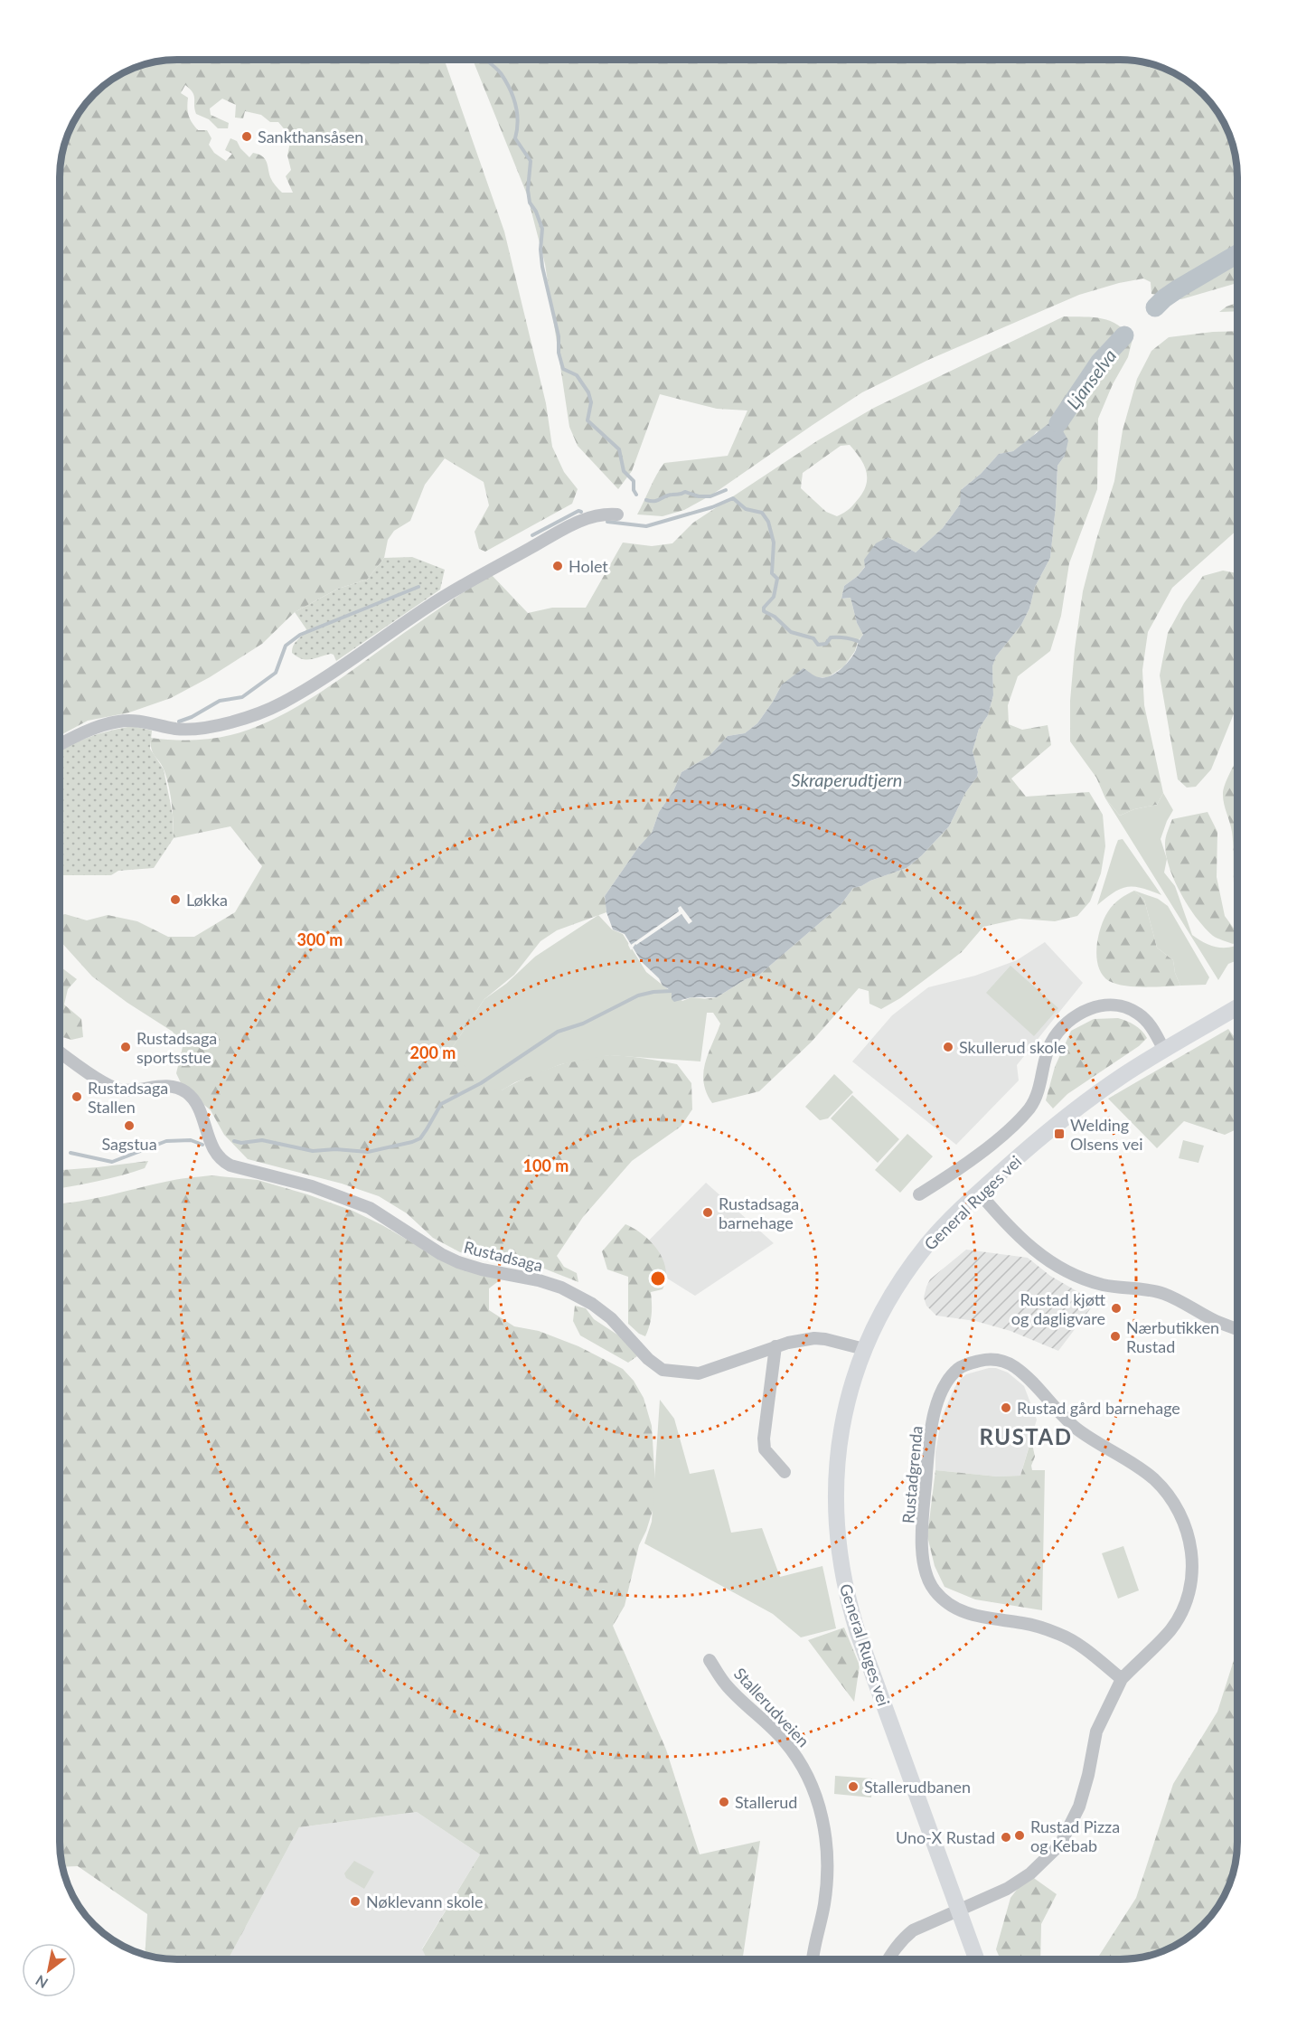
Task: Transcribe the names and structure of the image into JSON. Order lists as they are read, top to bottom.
{
  "streets": {
    "main road": ["General Ruges vei"],
    "street": ["Rustadsaga", "Rustadgrenda", "Stallerudveien"]
  },
  "crossings": [
    ["General Ruges vei", "Rustadsaga"],
    ["General Ruges vei", "Rustadgrenda"]
  ],
  "districts": ["RUSTAD"],
  "water": ["Ljanselva", "Skraperudtjern"],
  "places": {
    "other": [
      "Sankthansåsen",
      "Holet",
      "Løkka",
      "Rustadsaga sportsstue",
      "Skullerud skole",
      "Rustadsaga Stallen",
      "Sagstua",
      "Rustadsaga barnehage",
      "Rustad kjøtt og dagligvare",
      "Nærbutikken Rustad",
      "Rustad gård barnehage",
      "Stallerudbanen",
      "Stallerud",
      "Rustad Pizza og Kebab",
      "Uno-X Rustad",
      "Nøklevann skole"
    ],
    "transit": ["Welding Olsens vei"]
  },
  "north": "bottom left",
  "rings": ["300 m", "200 m", "100 m"]
}
